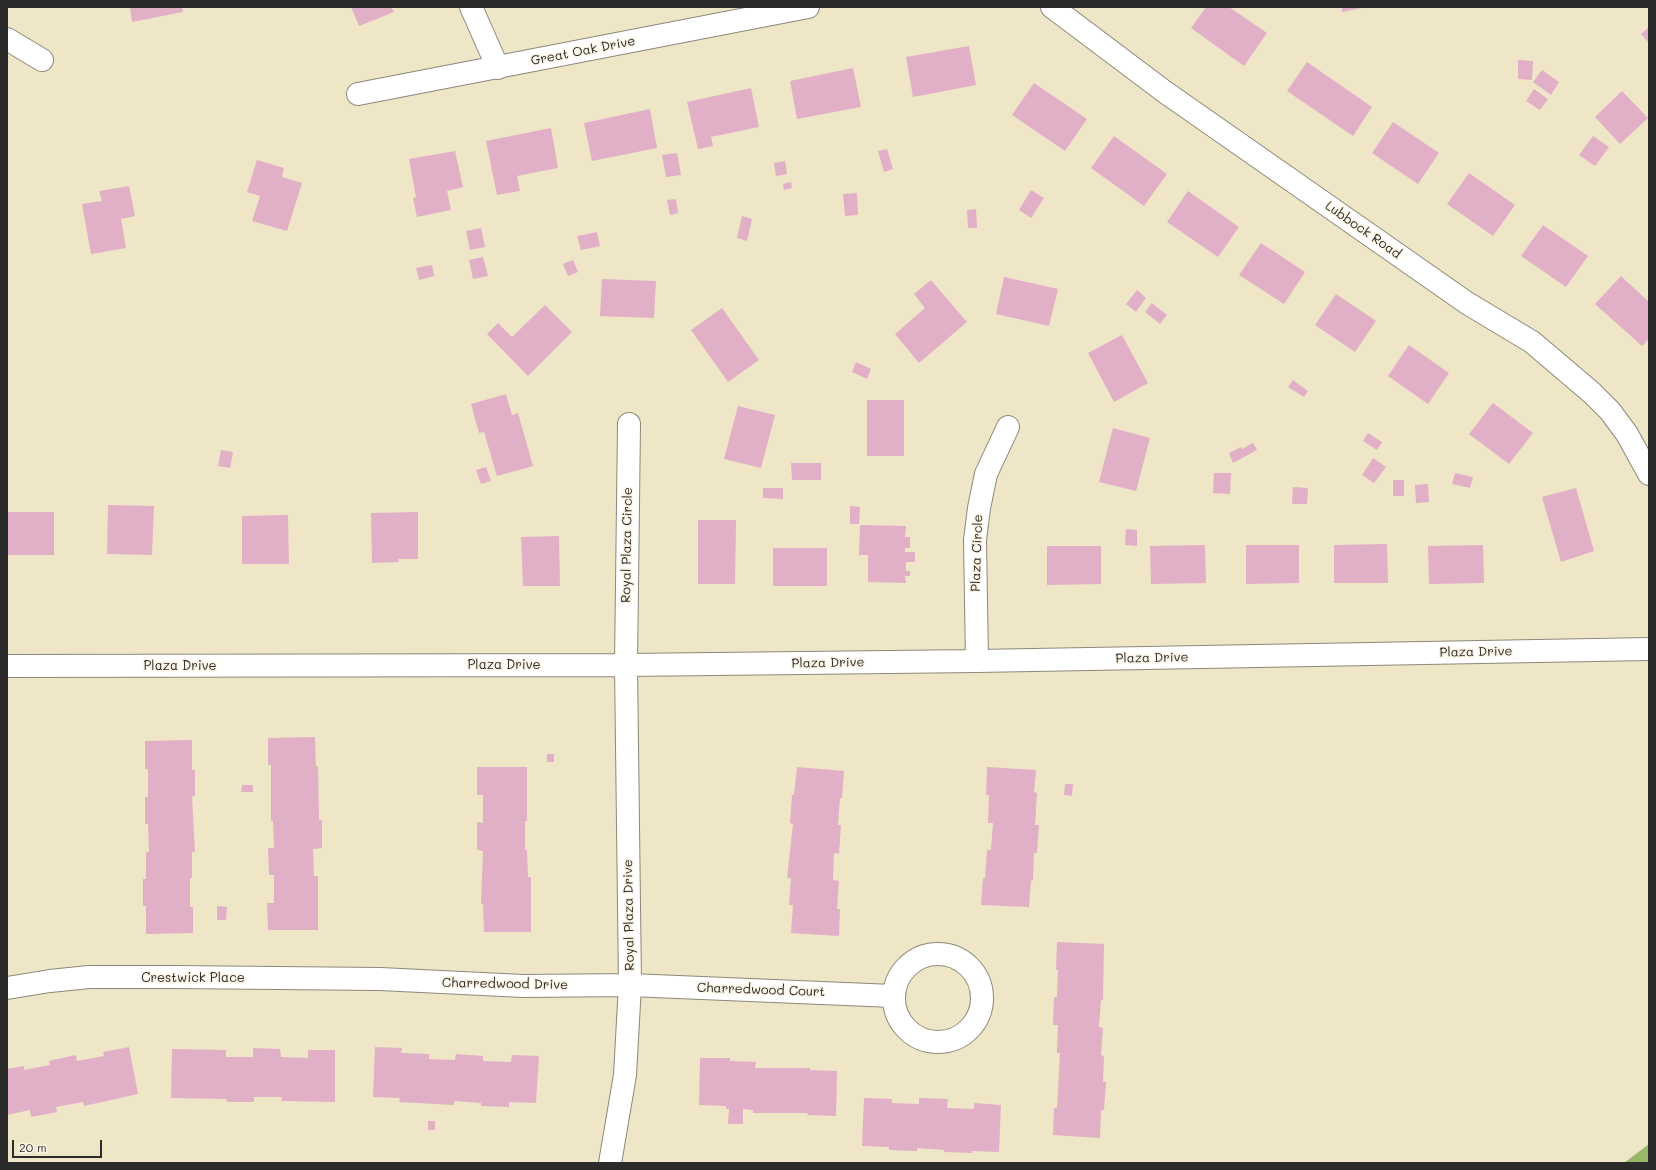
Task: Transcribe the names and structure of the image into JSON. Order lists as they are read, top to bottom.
{
  "streets": {
    "street": [
      "Great Oak Drive",
      "Lubbock Road",
      "Royal Plaza Circle",
      "Plaza Circle",
      "Plaza Drive",
      "Royal Plaza Drive",
      "Crestwick Place",
      "Charredwood Drive",
      "Charredwood Court"
    ]
  },
  "crossings": [
    ["Royal Plaza Circle", "Plaza Drive"],
    ["Royal Plaza Circle", "Royal Plaza Drive"],
    ["Plaza Circle", "Plaza Drive"],
    ["Plaza Drive", "Royal Plaza Drive"],
    ["Royal Plaza Drive", "Charredwood Drive"],
    ["Royal Plaza Drive", "Charredwood Court"],
    ["Crestwick Place", "Charredwood Drive"],
    ["Charredwood Drive", "Charredwood Court"]
  ],
  "scale_bar": "20 m"
}
